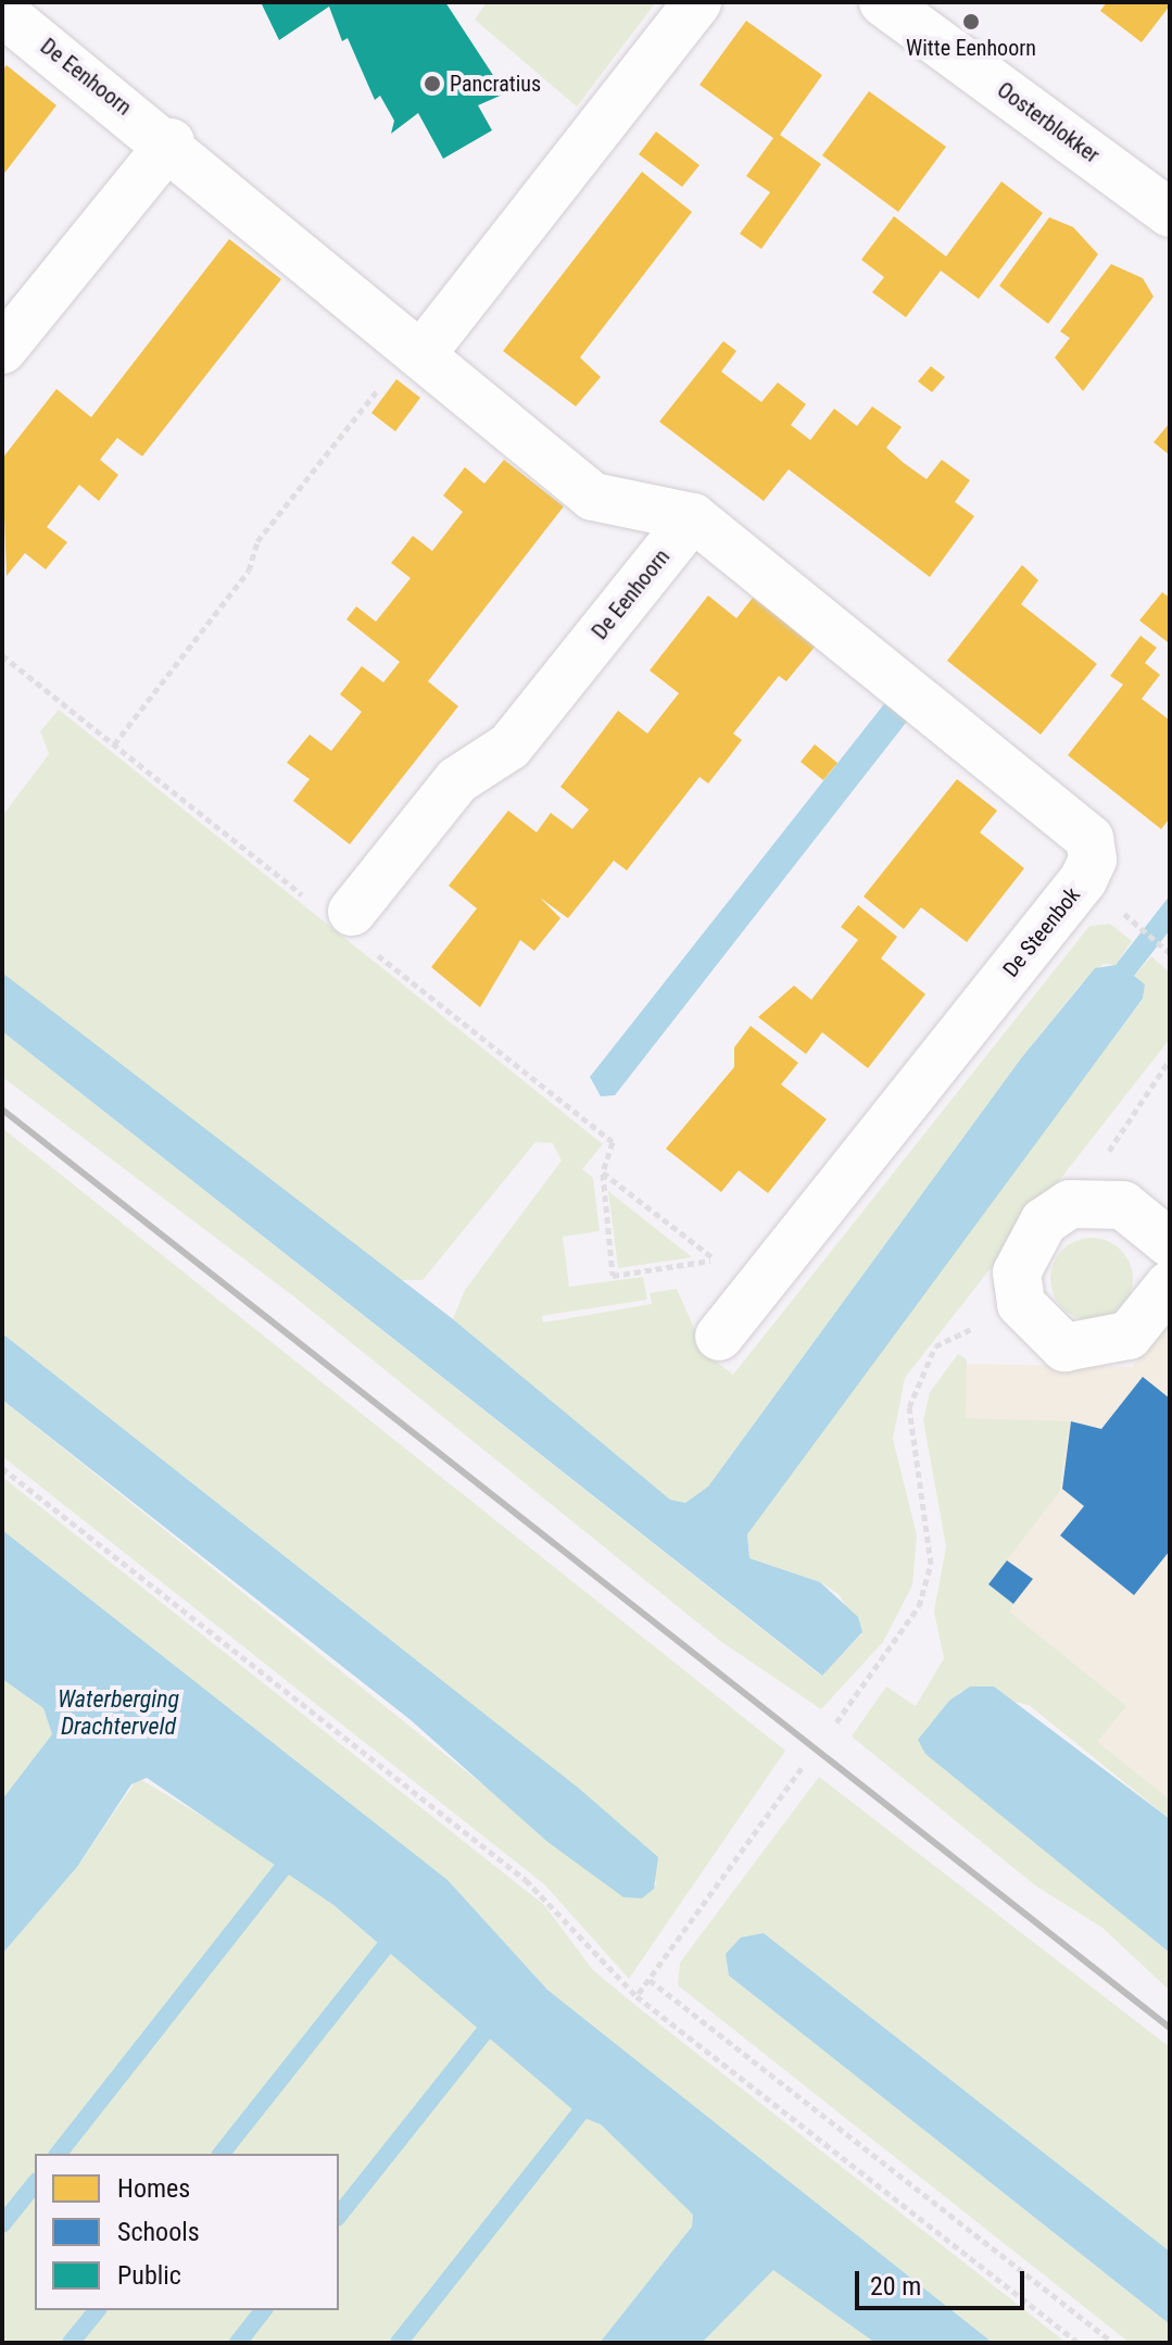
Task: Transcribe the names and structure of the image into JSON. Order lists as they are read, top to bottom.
{
  "streets": {
    "street": ["De Eenhoorn", "Oosterblokker", "De Steenbok"]
  },
  "crossings": [
    ["De Eenhoorn", "De Steenbok"]
  ],
  "water": ["Waterberging Drachterveld"],
  "places": ["Witte Eenhoorn", "Pancratius"],
  "legend": ["Homes", "Schools", "Public"],
  "scale_bar": "20 m"
}
